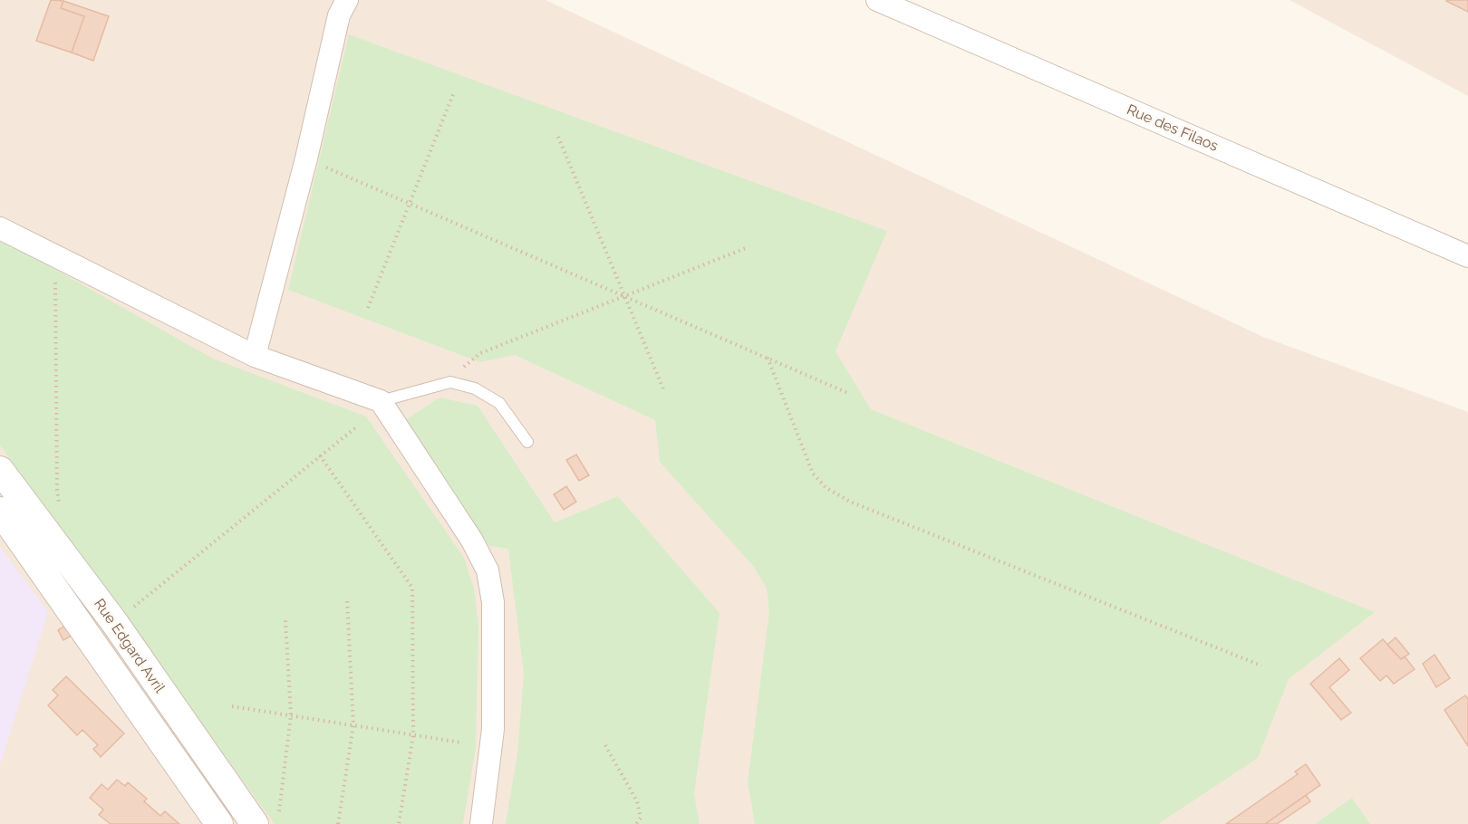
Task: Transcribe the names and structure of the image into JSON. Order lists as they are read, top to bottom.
{
  "streets": {
    "street": ["Rue des Filaos", "Rue Edgard Avril"]
  }
}
